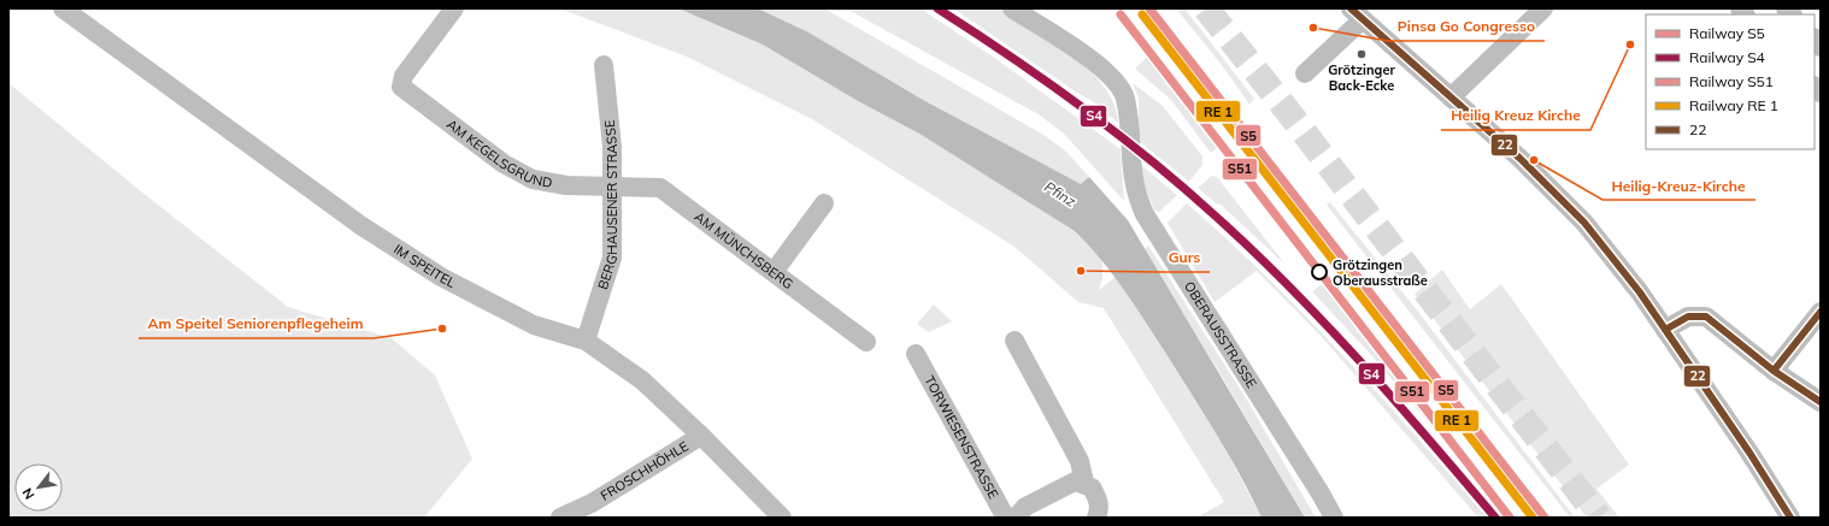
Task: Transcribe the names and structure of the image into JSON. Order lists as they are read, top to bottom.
{
  "streets": {
    "street": [
      "AM KEGELSGRUND",
      "BERGHAUSENER STRASSE",
      "AM MÜNCHSBERG",
      "IM SPEITEL",
      "OBERAUSSTRASSE",
      "TORWIESENSTRASSE",
      "FROSCHHÖHLE"
    ]
  },
  "crossings": [
    ["AM KEGELSGRUND", "BERGHAUSENER STRASSE"],
    ["AM KEGELSGRUND", "AM MÜNCHSBERG"],
    ["BERGHAUSENER STRASSE", "AM MÜNCHSBERG"],
    ["BERGHAUSENER STRASSE", "IM SPEITEL"],
    ["IM SPEITEL", "FROSCHHÖHLE"]
  ],
  "water": ["Pfinz"],
  "places": [
    "Pinsa Go Congresso",
    "Heilig Kreuz Kirche",
    "Grötzinger Back-Ecke",
    "Heilig-Kreuz-Kirche",
    "Gurs",
    "Grötzingen Oberausstraße",
    "Am Speitel Seniorenpflegeheim"
  ],
  "lines": [
    "rail line S5",
    "rail line S4",
    "transit line 22",
    "rail line S51"
  ],
  "legend": [
    "Railway S5",
    "Railway S4",
    "Railway S51",
    "Railway RE 1",
    "22"
  ],
  "north": "bottom left"
}
